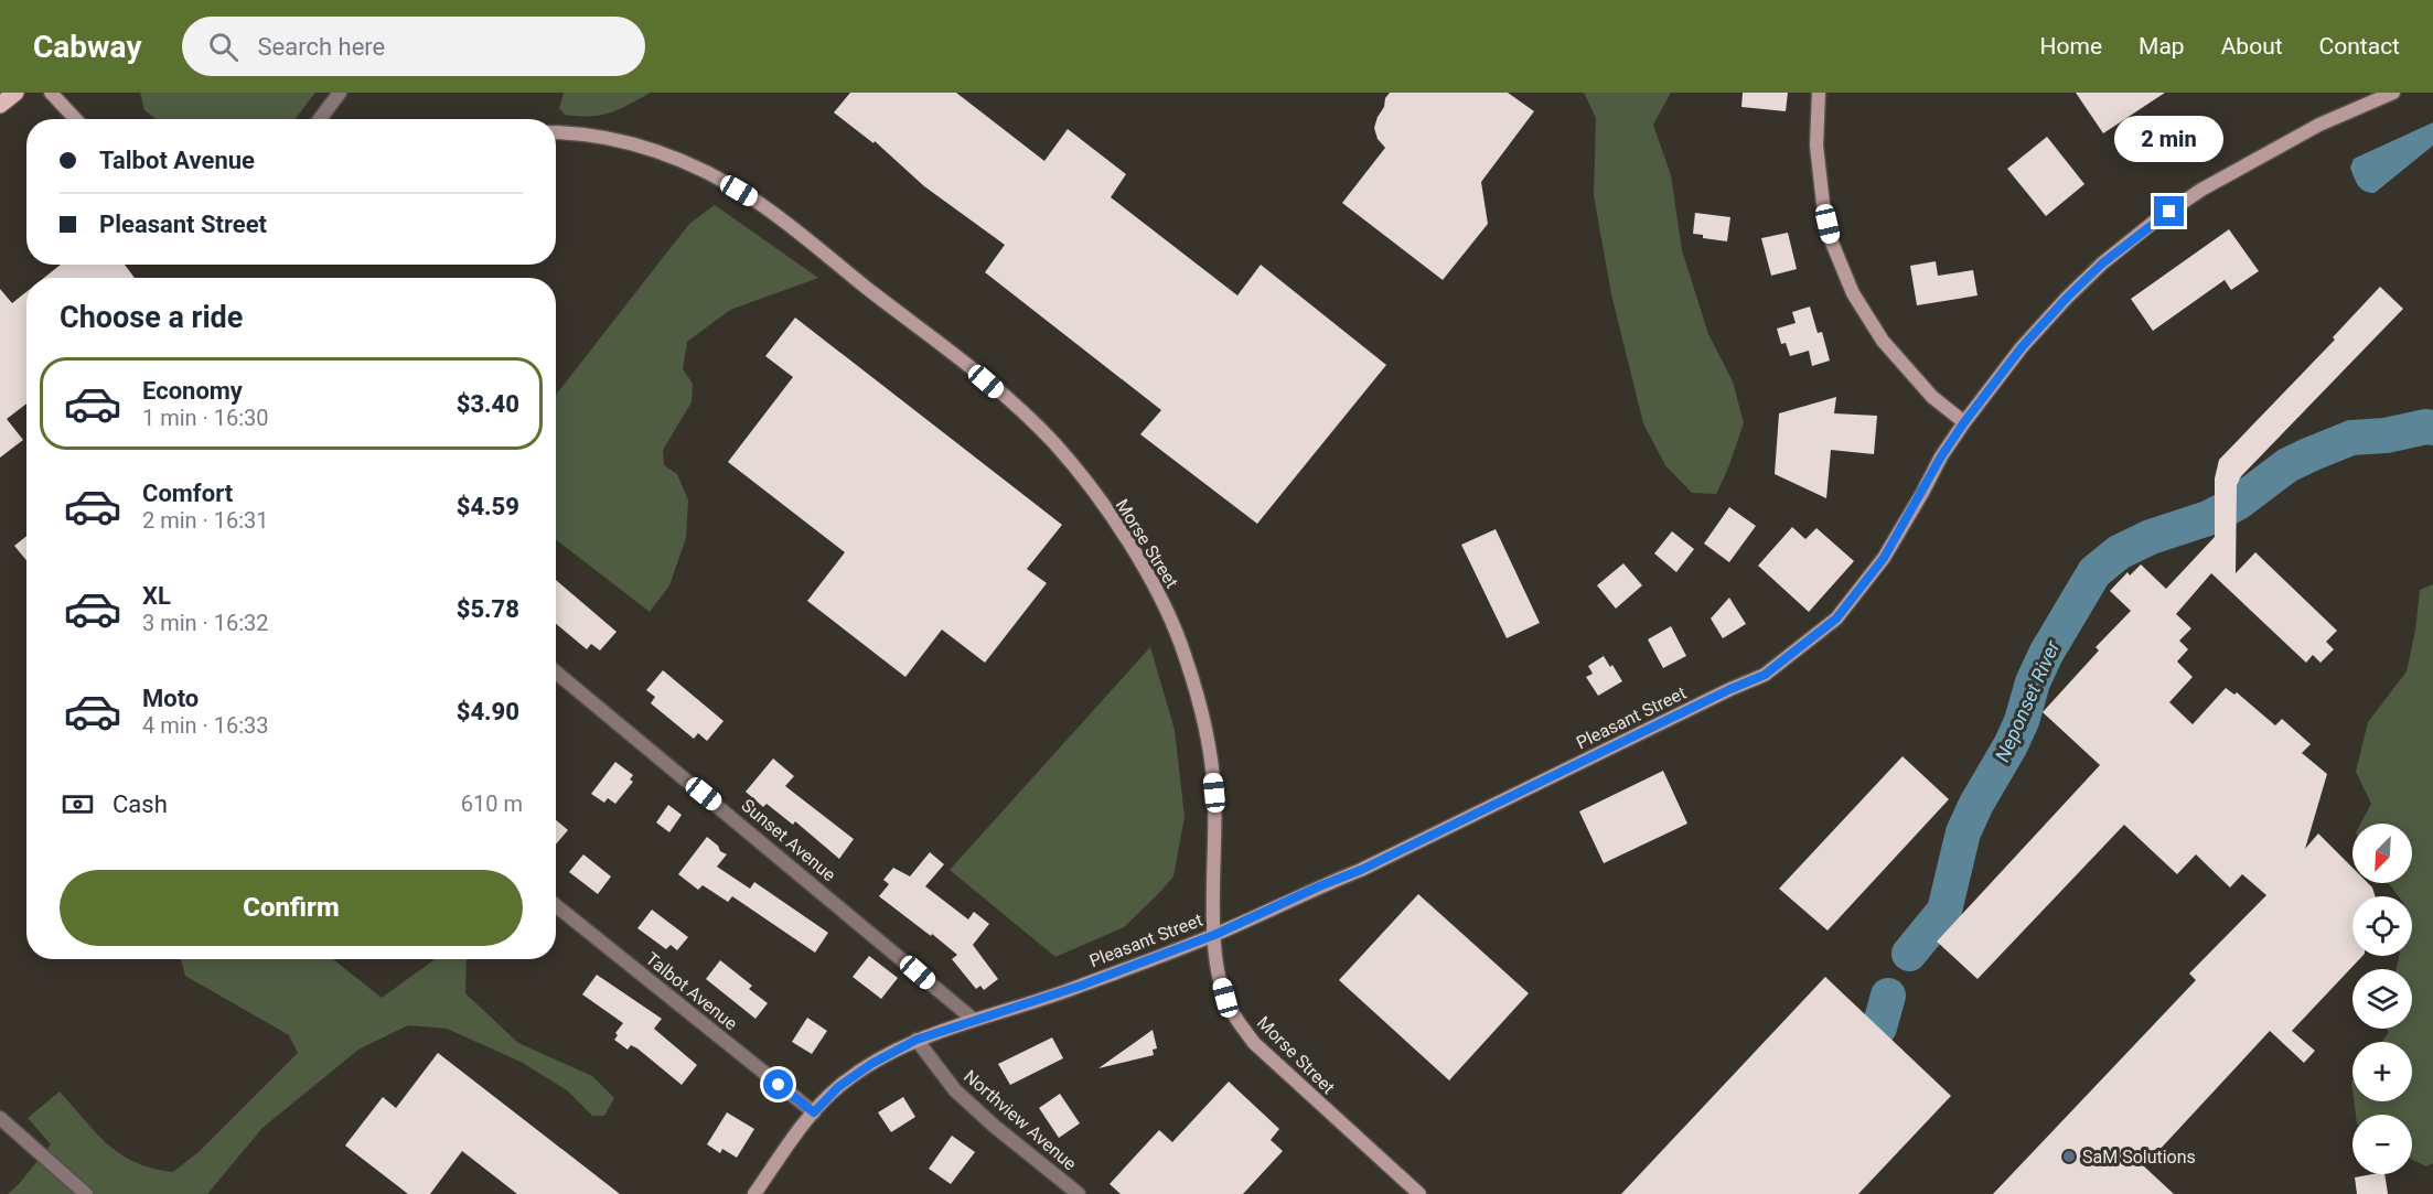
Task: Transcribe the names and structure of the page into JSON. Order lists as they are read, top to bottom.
{
  "streets": {
    "street": [
      "Morse Street",
      "Pleasant Street",
      "Sunset Avenue",
      "Talbot Avenue",
      "Northview Avenue"
    ]
  },
  "crossings": [
    ["Morse Street", "Pleasant Street"],
    ["Pleasant Street", "Sunset Avenue"],
    ["Pleasant Street", "Talbot Avenue"],
    ["Pleasant Street", "Northview Avenue"]
  ],
  "water": ["Neponset River"],
  "places": ["SaM Solutions"],
  "north": "bottom left",
  "page": {
    "header": "Cabway",
    "search": "Search here",
    "nav": [
      "Home",
      "Map",
      "About",
      "Contact"
    ],
    "bubble": "2 min",
    "banner": ["Talbot Avenue", "Pleasant Street"],
    "heading": "Choose a ride",
    "list": [
      {
        "name": "Economy",
        "note": "1 min · 16:30",
        "value": "$3.40"
      },
      {
        "name": "Comfort",
        "note": "2 min · 16:31",
        "value": "$4.59"
      },
      {
        "name": "XL",
        "note": "3 min · 16:32",
        "value": "$5.78"
      },
      {
        "name": "Moto",
        "note": "4 min · 16:33",
        "value": "$4.90"
      }
    ],
    "pay": ["Cash", "610 m"],
    "map_buttons": ["+", "−"],
    "buttons": "Confirm"
  }
}
